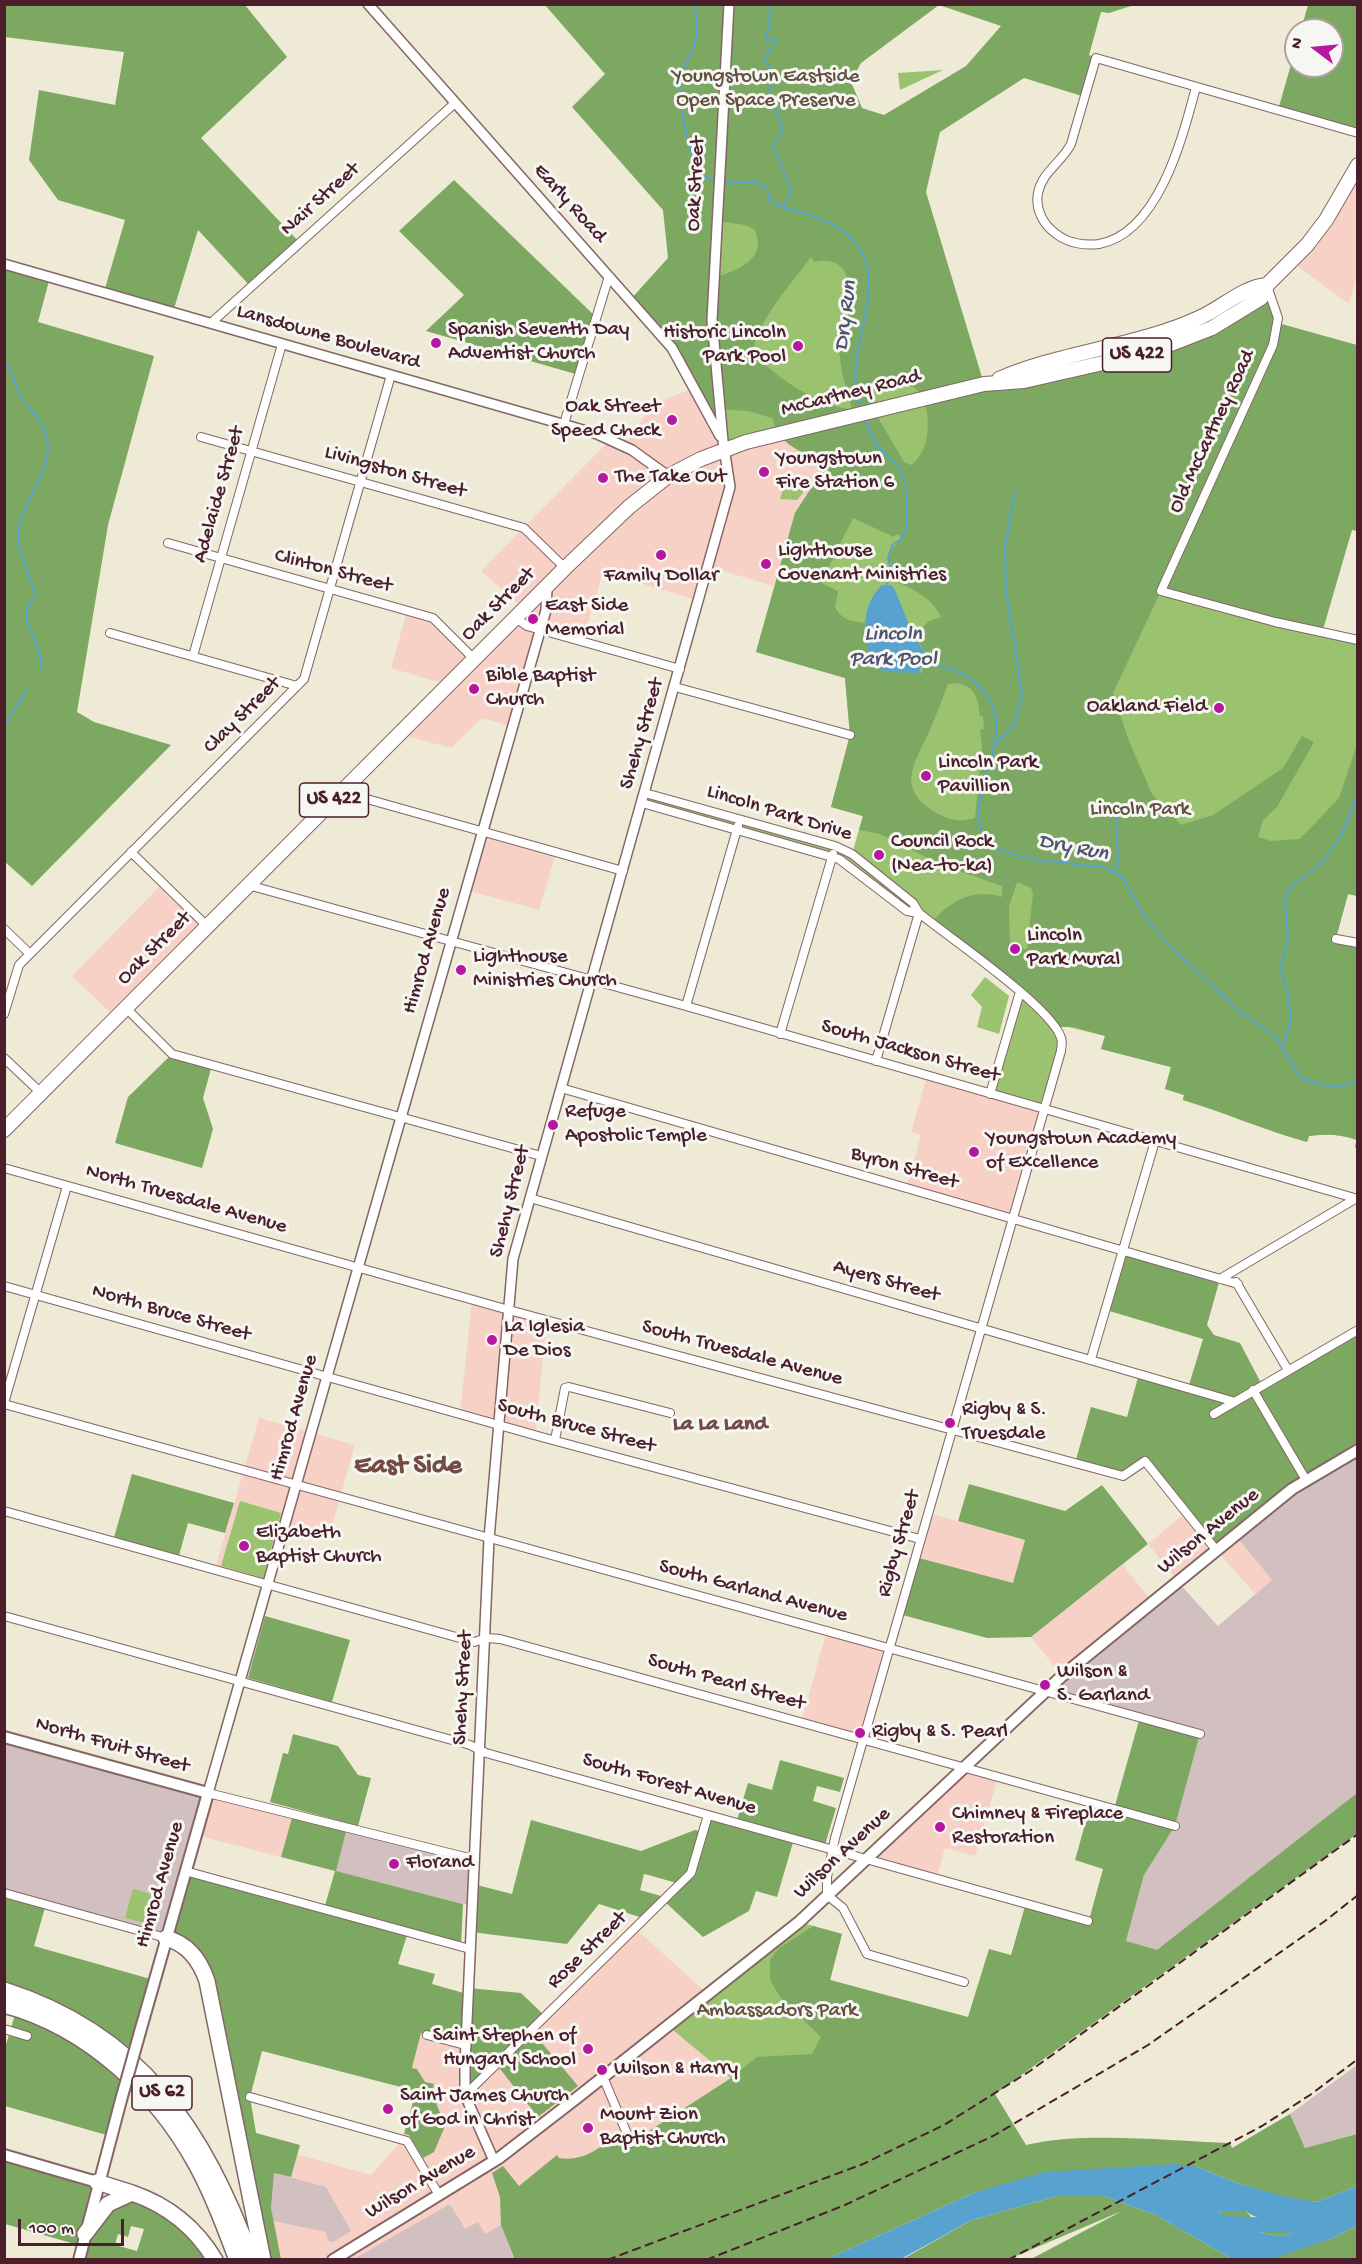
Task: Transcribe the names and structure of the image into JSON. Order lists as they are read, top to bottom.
{
  "streets": {
    "highway": [
      "Oak Street",
      "US 422",
      "McCartney Road",
      "US 62"
    ],
    "main road": ["Himrod Avenue", "Wilson Avenue", "North Fruit Street"],
    "street": [
      "Nair Street",
      "Early Road",
      "Lansdowne Boulevard",
      "Old McCartney Road",
      "Livingston Street",
      "Adelaide Street",
      "Clinton Street",
      "Clay Street",
      "Shehy Street",
      "Lincoln Park Drive",
      "South Jackson Street",
      "Byron Street",
      "North Truesdale Avenue",
      "Ayers Street",
      "North Bruce Street",
      "South Truesdale Avenue",
      "South Bruce Street",
      "Rigby Street",
      "South Garland Avenue",
      "South Pearl Street",
      "South Forest Avenue",
      "Rose Street"
    ]
  },
  "crossings": [
    ["Oak Street", "Early Road"],
    ["Oak Street", "Lansdowne Boulevard"],
    ["Oak Street", "McCartney Road"],
    ["Oak Street", "Livingston Street"],
    ["Oak Street", "Clinton Street"],
    ["Oak Street", "Shehy Street"],
    ["Oak Street", "Himrod Avenue"],
    ["Oak Street", "South Jackson Street"],
    ["Nair Street", "Early Road"],
    ["Nair Street", "Lansdowne Boulevard"],
    ["Early Road", "McCartney Road"],
    ["Early Road", "Shehy Street"],
    ["Lansdowne Boulevard", "Adelaide Street"],
    ["Lansdowne Boulevard", "Clay Street"],
    ["McCartney Road", "Old McCartney Road"],
    ["McCartney Road", "Shehy Street"],
    ["Livingston Street", "Adelaide Street"],
    ["Livingston Street", "Clay Street"],
    ["Adelaide Street", "Clinton Street"],
    ["Clinton Street", "Clay Street"],
    ["Shehy Street", "Lincoln Park Drive"],
    ["Shehy Street", "South Jackson Street"],
    ["Shehy Street", "Byron Street"],
    ["Shehy Street", "Ayers Street"],
    ["Shehy Street", "South Truesdale Avenue"],
    ["Shehy Street", "South Bruce Street"],
    ["Shehy Street", "Wilson Avenue"],
    ["Shehy Street", "South Garland Avenue"],
    ["Shehy Street", "South Pearl Street"],
    ["Shehy Street", "South Forest Avenue"],
    ["Shehy Street", "Rose Street"],
    ["Lincoln Park Drive", "Rigby Street"],
    ["Himrod Avenue", "South Jackson Street"],
    ["Himrod Avenue", "North Truesdale Avenue"],
    ["Himrod Avenue", "North Bruce Street"],
    ["Himrod Avenue", "South Truesdale Avenue"],
    ["Himrod Avenue", "South Bruce Street"],
    ["Himrod Avenue", "South Garland Avenue"],
    ["Himrod Avenue", "South Pearl Street"],
    ["Himrod Avenue", "North Fruit Street"],
    ["Himrod Avenue", "South Forest Avenue"],
    ["South Jackson Street", "Rigby Street"],
    ["Byron Street", "Rigby Street"],
    ["North Truesdale Avenue", "South Truesdale Avenue"],
    ["Ayers Street", "Rigby Street"],
    ["North Bruce Street", "South Bruce Street"],
    ["South Truesdale Avenue", "Wilson Avenue"],
    ["South Truesdale Avenue", "Rigby Street"],
    ["South Bruce Street", "Rigby Street"],
    ["Wilson Avenue", "Rigby Street"],
    ["Wilson Avenue", "South Garland Avenue"],
    ["Wilson Avenue", "South Pearl Street"],
    ["Wilson Avenue", "South Forest Avenue"],
    ["Rigby Street", "South Garland Avenue"],
    ["Rigby Street", "South Pearl Street"],
    ["Rigby Street", "South Forest Avenue"],
    ["South Forest Avenue", "Rose Street"]
  ],
  "districts": ["La La Land", "East Side"],
  "water": ["Dry Run", "Lincoln Park Pool"],
  "parks": ["Youngstown Eastside Open Space Preserve", "Lincoln Park", "Ambassadors Park"],
  "places": [
    "Spanish Seventh Day Adventist Church",
    "Historic Lincoln Park Pool",
    "Oak Street Speed Check",
    "Youngstown Fire Station 6",
    "The Take Out",
    "Family Dollar",
    "Lighthouse Covenant Ministries",
    "East Side Memorial",
    "Bible Baptist Church",
    "Oakland Field",
    "Lincoln Park Pavillion",
    "Council Rock (Nea-to-ka)",
    "Lincoln Park Mural",
    "Lighthouse Ministries Church",
    "Refuge Apostolic Temple",
    "Youngstown Academy of Excellence",
    "La Iglesia De Dios",
    "Rigby & S. Truesdale",
    "Elizabeth Baptist Church",
    "Wilson & S. Garland",
    "Rigby & S. Pearl",
    "Chimney & Fireplace Restoration",
    "Florand",
    "Saint Stephen of Hungary School",
    "Wilson & Harry",
    "Saint James Church of God in Christ",
    "Mount Zion Baptist Church"
  ],
  "scale_bar": "100 m",
  "north": "left"
}
